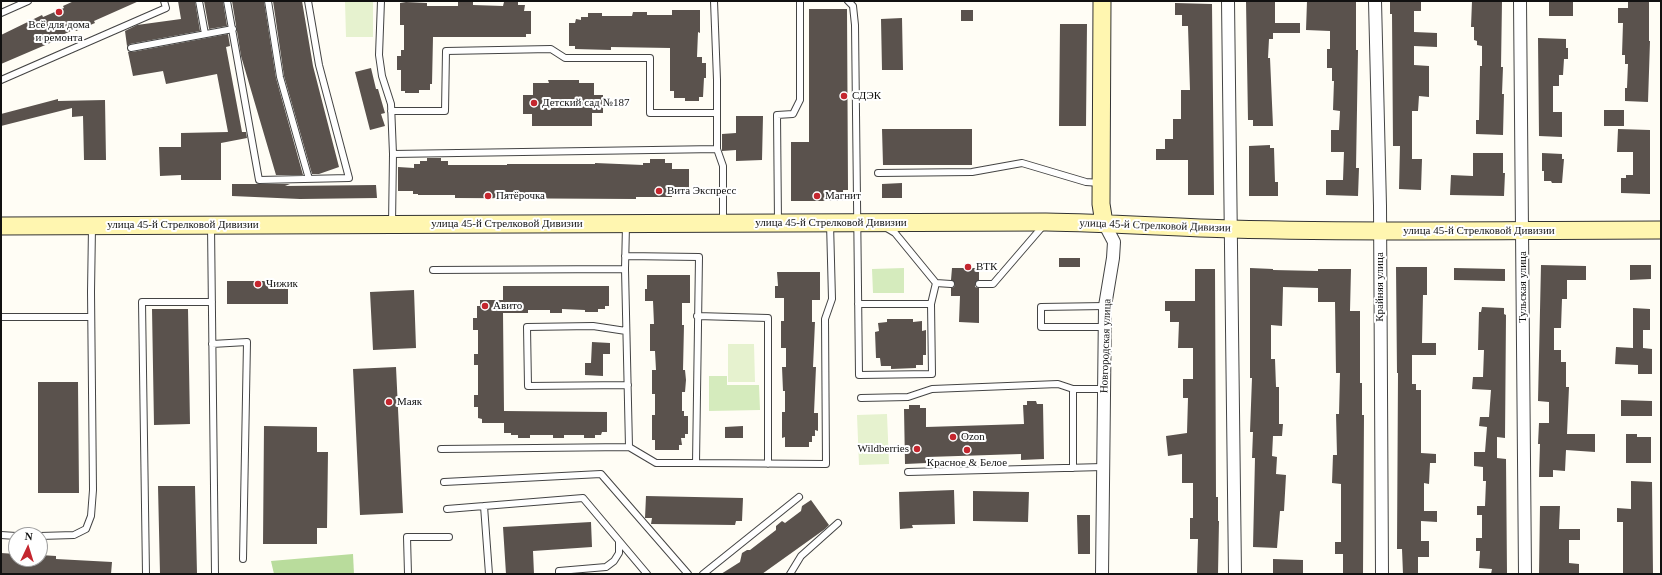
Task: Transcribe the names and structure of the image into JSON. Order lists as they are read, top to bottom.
{
  "streets": {
    "main road": ["улица 45-й Стрелковой Дивизии", "Новгородская улица"],
    "street": ["Крайняя улица", "Тульская улица"]
  },
  "crossings": [
    ["улица 45-й Стрелковой Дивизии", "Крайняя улица"],
    ["улица 45-й Стрелковой Дивизии", "Тульская улица"],
    ["улица 45-й Стрелковой Дивизии", "Новгородская улица"]
  ],
  "places": [
    "Всё для дома и ремонта",
    "СДЭК",
    "Детский сад №187",
    "Вита Экспресс",
    "Пятёрочка",
    "Магнит",
    "ВТК",
    "Чижик",
    "Авито",
    "Маяк",
    "Ozon",
    "Wildberries",
    "Красное & Белое"
  ],
  "north": "top"
}
